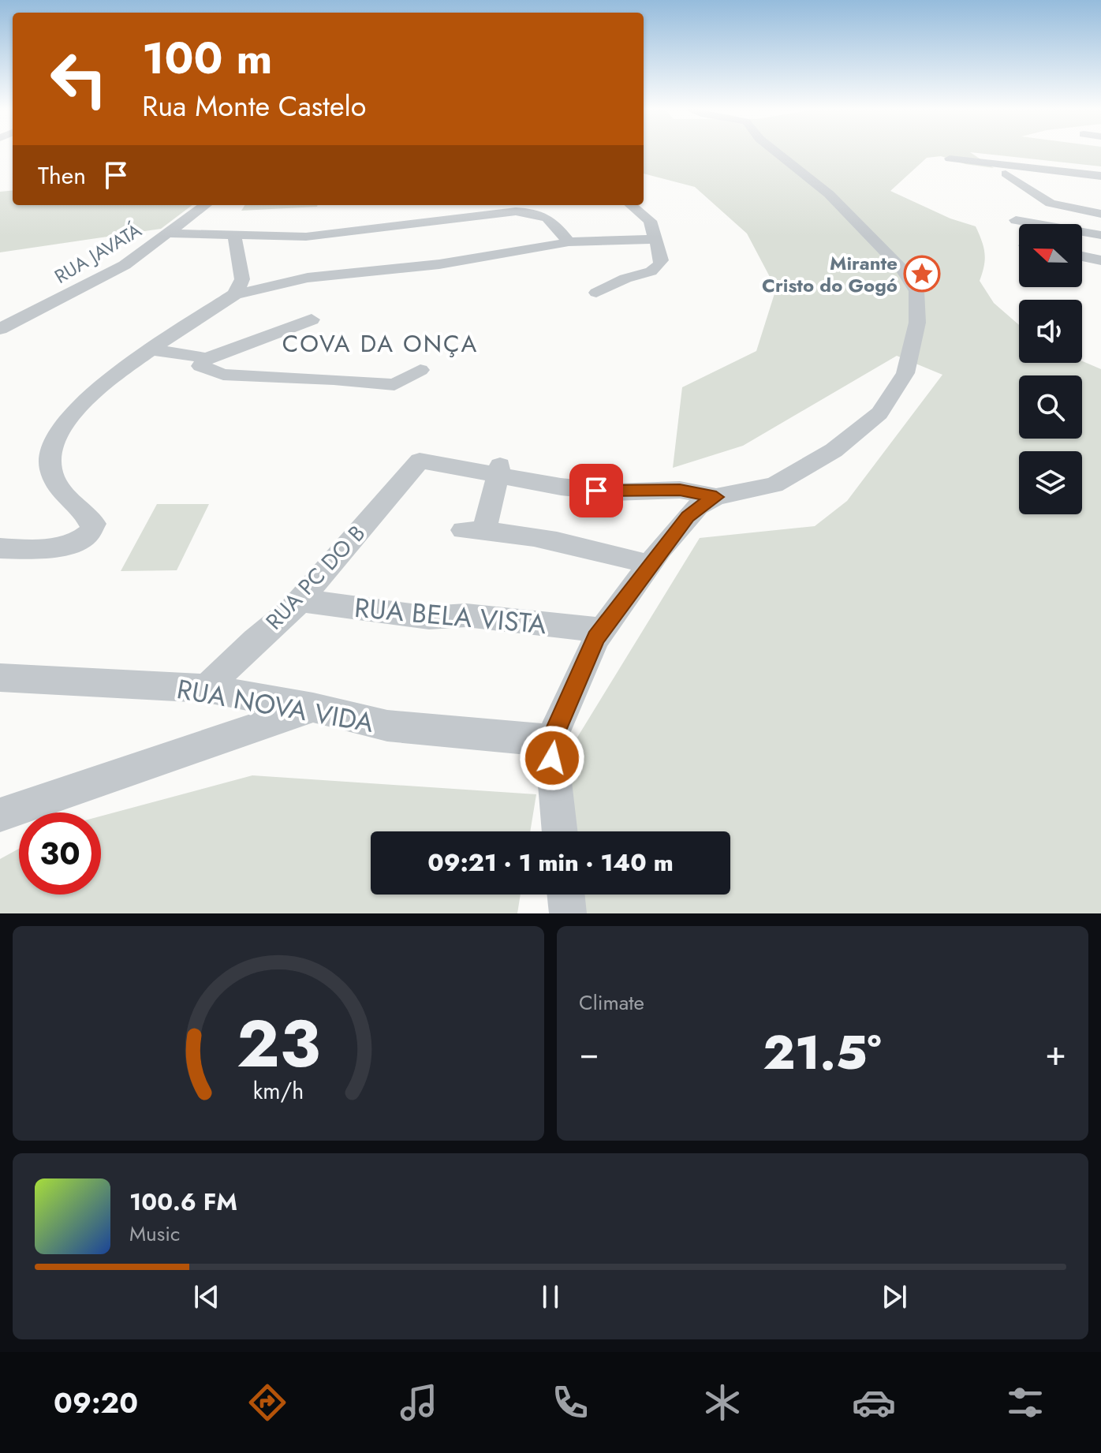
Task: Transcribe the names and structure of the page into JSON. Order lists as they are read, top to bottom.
{
  "streets": {
    "street": [
      "RUA JAVATÁ",
      "RUA PC DO B",
      "RUA BELA VISTA",
      "RUA NOVA VIDA"
    ]
  },
  "crossings": [
    ["RUA PC DO B", "RUA BELA VISTA"],
    ["RUA PC DO B", "RUA NOVA VIDA"]
  ],
  "districts": ["COVA DA ONÇA"],
  "places": {
    "place": ["Mirante Cristo do Gogó"]
  },
  "north": "left",
  "page": {
    "turn": ["100 m", "Rua Monte Castelo"],
    "then": "Then",
    "limit": "30",
    "trip": "09:21 · 1 min · 140 m",
    "tile": "Climate",
    "heat": ["−", "21.5°", "+"],
    "song": ["100.6 FM", "Music"],
    "tabs": "09:20",
    "gauge": ["23", "km/h"]
  }
}
